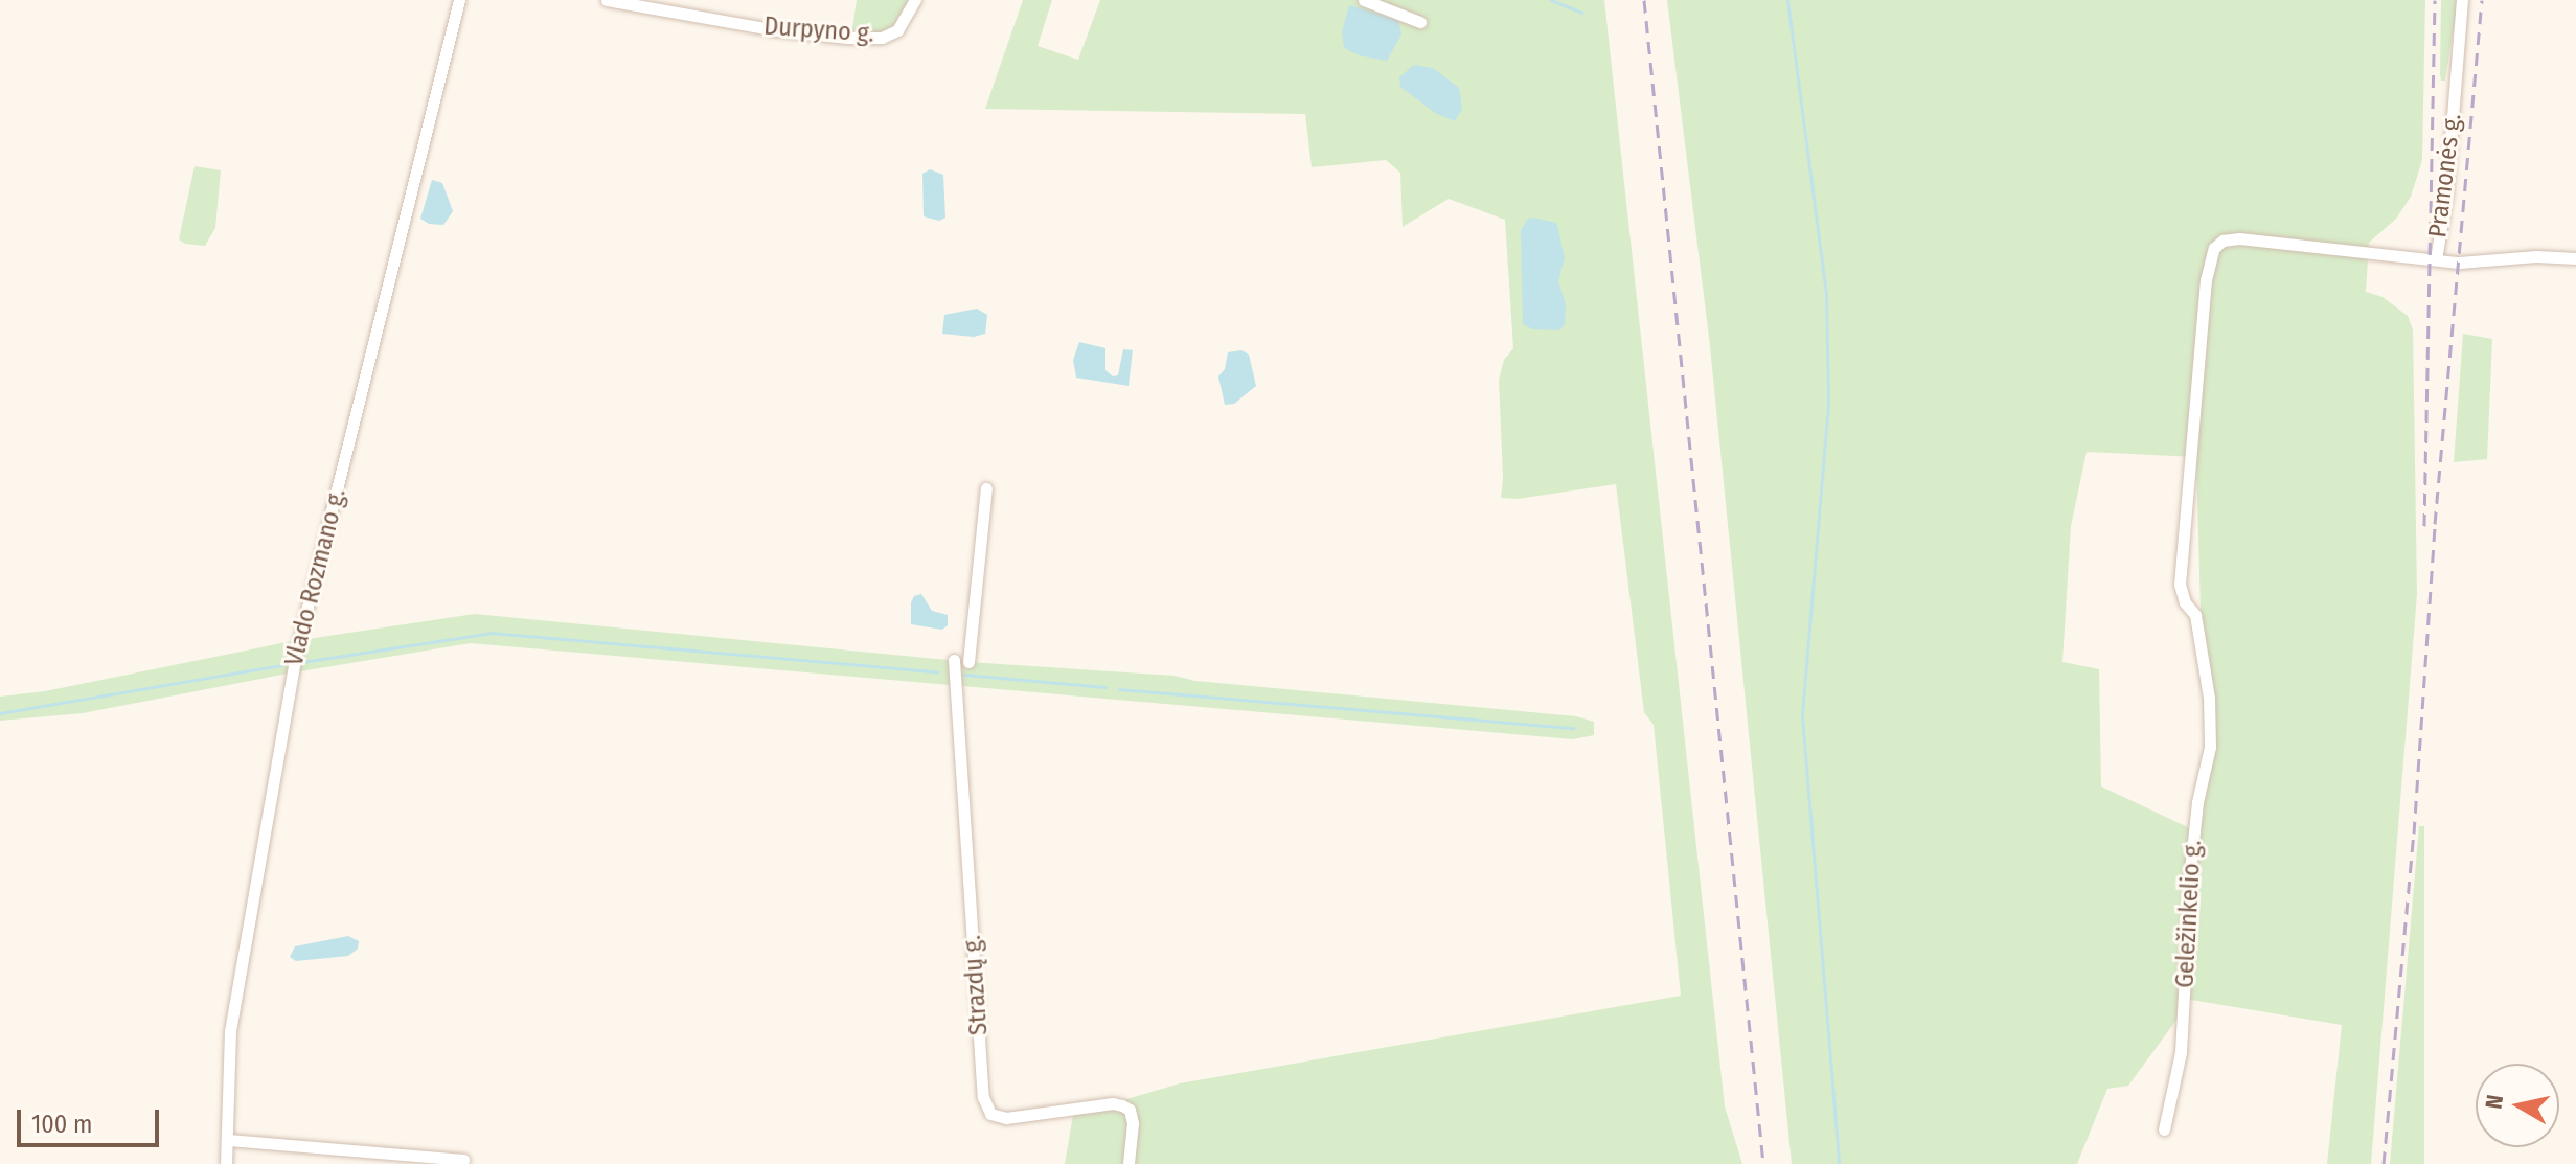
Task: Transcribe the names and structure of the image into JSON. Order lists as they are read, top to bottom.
{
  "streets": {
    "street": [
      "Durpyno g.",
      "Pramonės g.",
      "Vlado Rozmano g.",
      "Geležinkelio g.",
      "Strazdų g."
    ]
  },
  "crossings": [
    ["Pramonės g.", "Geležinkelio g."]
  ],
  "scale_bar": "100 m",
  "north": "left"
}
